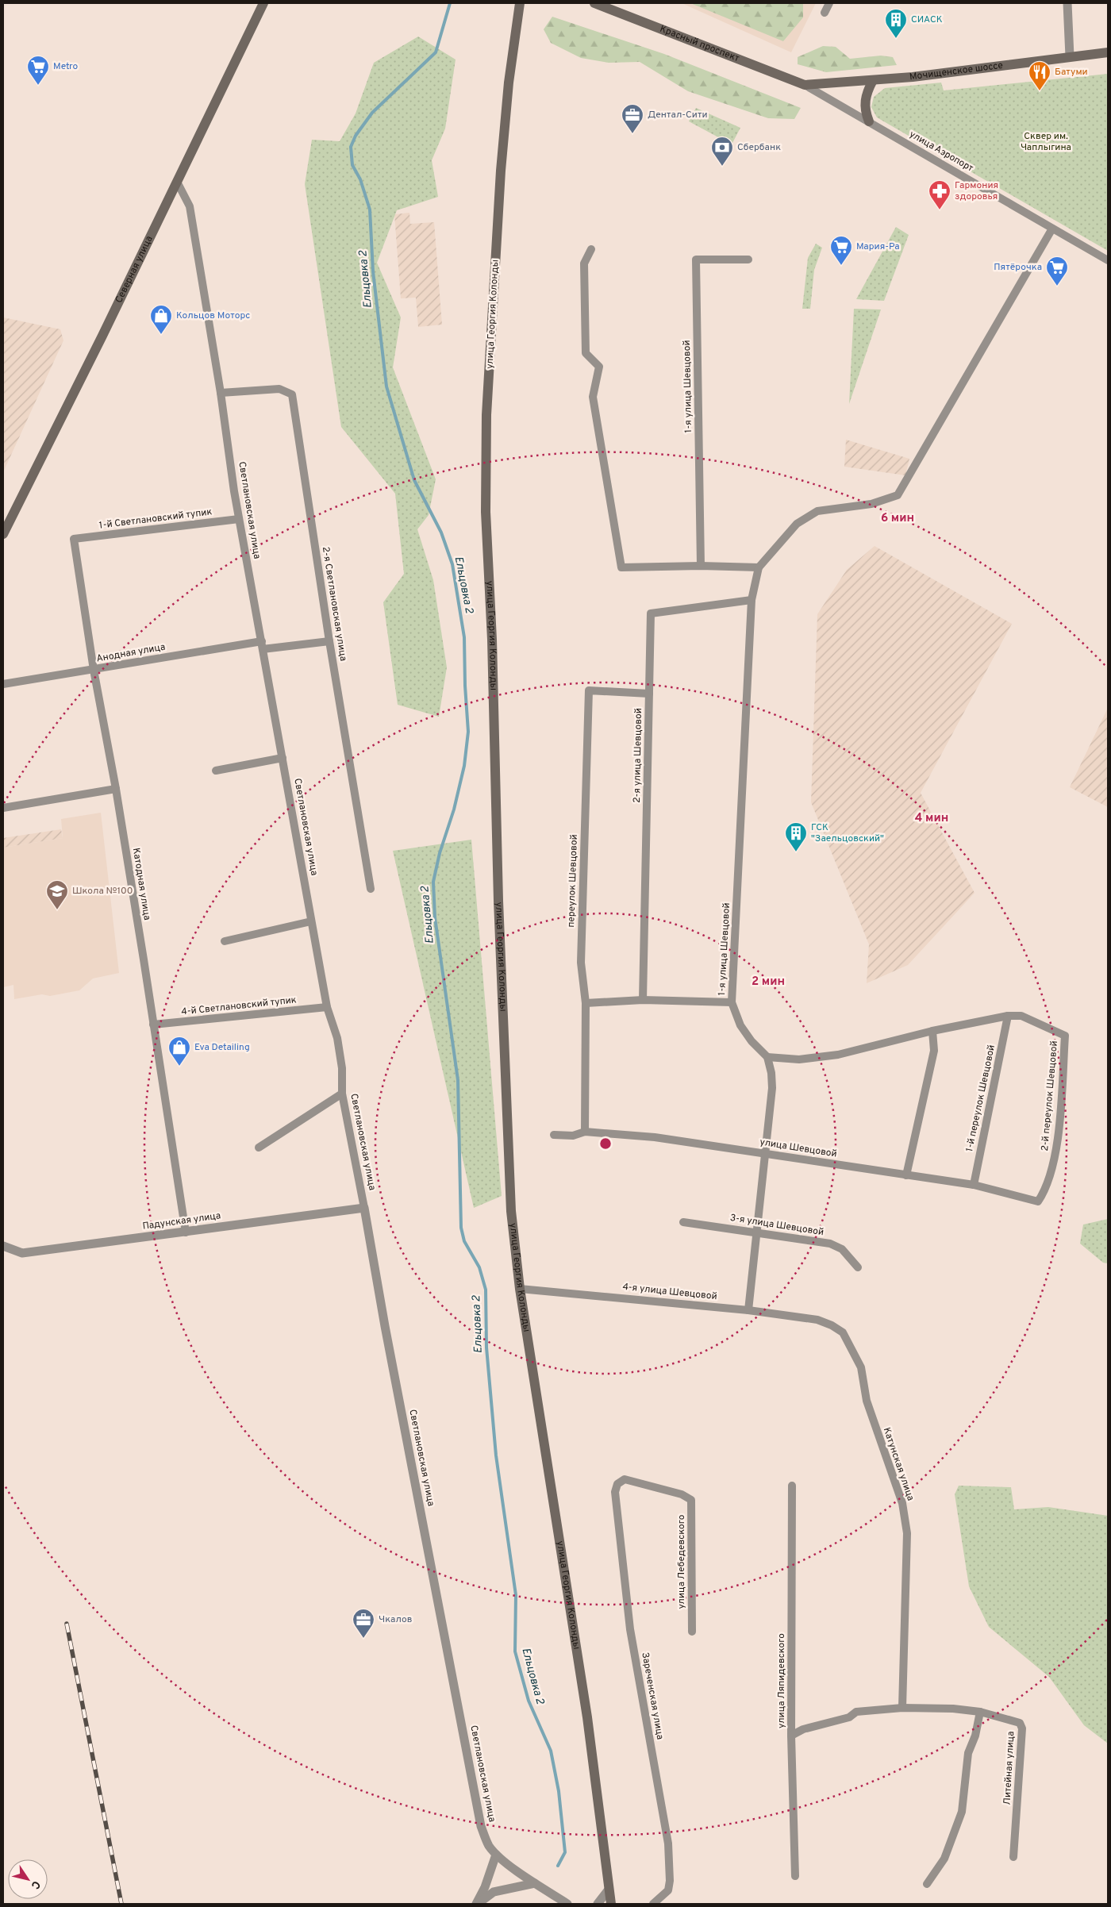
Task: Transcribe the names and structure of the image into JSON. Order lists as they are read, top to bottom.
{
  "streets": {
    "main road": [
      "Красный проспект",
      "Мочищенское шоссе",
      "Северная улица",
      "улица Георгия Колонды"
    ],
    "street": [
      "улица Аэропорт",
      "1-я улица Шевцовой",
      "Светлановская улица",
      "1-й Светлановский тупик",
      "2-я Светлановская улица",
      "Анодная улица",
      "2-я улица Шевцовой",
      "переулок Шевцовой",
      "Катодная улица",
      "4-й Светлановский тупик",
      "2-й переулок Шевцовой",
      "1-й переулок Шевцовой",
      "улица Шевцовой",
      "Падунская улица",
      "3-я улица Шевцовой",
      "4-я улица Шевцовой",
      "Катунская улица",
      "улица Лебедевского",
      "улица Ляпидевского",
      "Зареченская улица",
      "Литейная улица"
    ]
  },
  "crossings": [
    ["Красный проспект", "Мочищенское шоссе"],
    ["Красный проспект", "улица Аэропорт"],
    ["Мочищенское шоссе", "улица Аэропорт"],
    ["Северная улица", "Светлановская улица"],
    ["улица Георгия Колонды", "4-я улица Шевцовой"],
    ["1-я улица Шевцовой", "2-я улица Шевцовой"],
    ["Светлановская улица", "1-й Светлановский тупик"],
    ["Светлановская улица", "2-я Светлановская улица"],
    ["Светлановская улица", "Анодная улица"],
    ["Светлановская улица", "4-й Светлановский тупик"],
    ["Светлановская улица", "Падунская улица"],
    ["1-й Светлановский тупик", "Катодная улица"],
    ["2-я Светлановская улица", "Анодная улица"],
    ["Анодная улица", "Катодная улица"],
    ["2-я улица Шевцовой", "переулок Шевцовой"],
    ["переулок Шевцовой", "улица Шевцовой"],
    ["Катодная улица", "4-й Светлановский тупик"],
    ["Катодная улица", "Падунская улица"],
    ["2-й переулок Шевцовой", "1-й переулок Шевцовой"],
    ["2-й переулок Шевцовой", "улица Шевцовой"],
    ["1-й переулок Шевцовой", "улица Шевцовой"],
    ["4-я улица Шевцовой", "Катунская улица"],
    ["улица Лебедевского", "Зареченская улица"]
  ],
  "water": ["Ельцовка 2"],
  "parks": ["Сквер им. Чаплыгина"],
  "places": {
    "building": ["СИАСК", "ГСК \"Заельцовский\""],
    "supermarket": ["Metro", "Мария-Ра", "Пятёрочка"],
    "restaurant": ["Батуми"],
    "office": ["Дентал-Сити", "Чкалов"],
    "bank": ["Сбербанк"],
    "pharmacy": ["Гармония здоровья"],
    "shop": ["Кольцов Моторс", "Eva Detailing"],
    "school or university": ["Школа №100"]
  },
  "north": "bottom right",
  "rings": ["6 мин", "4 мин", "2 мин"]
}
